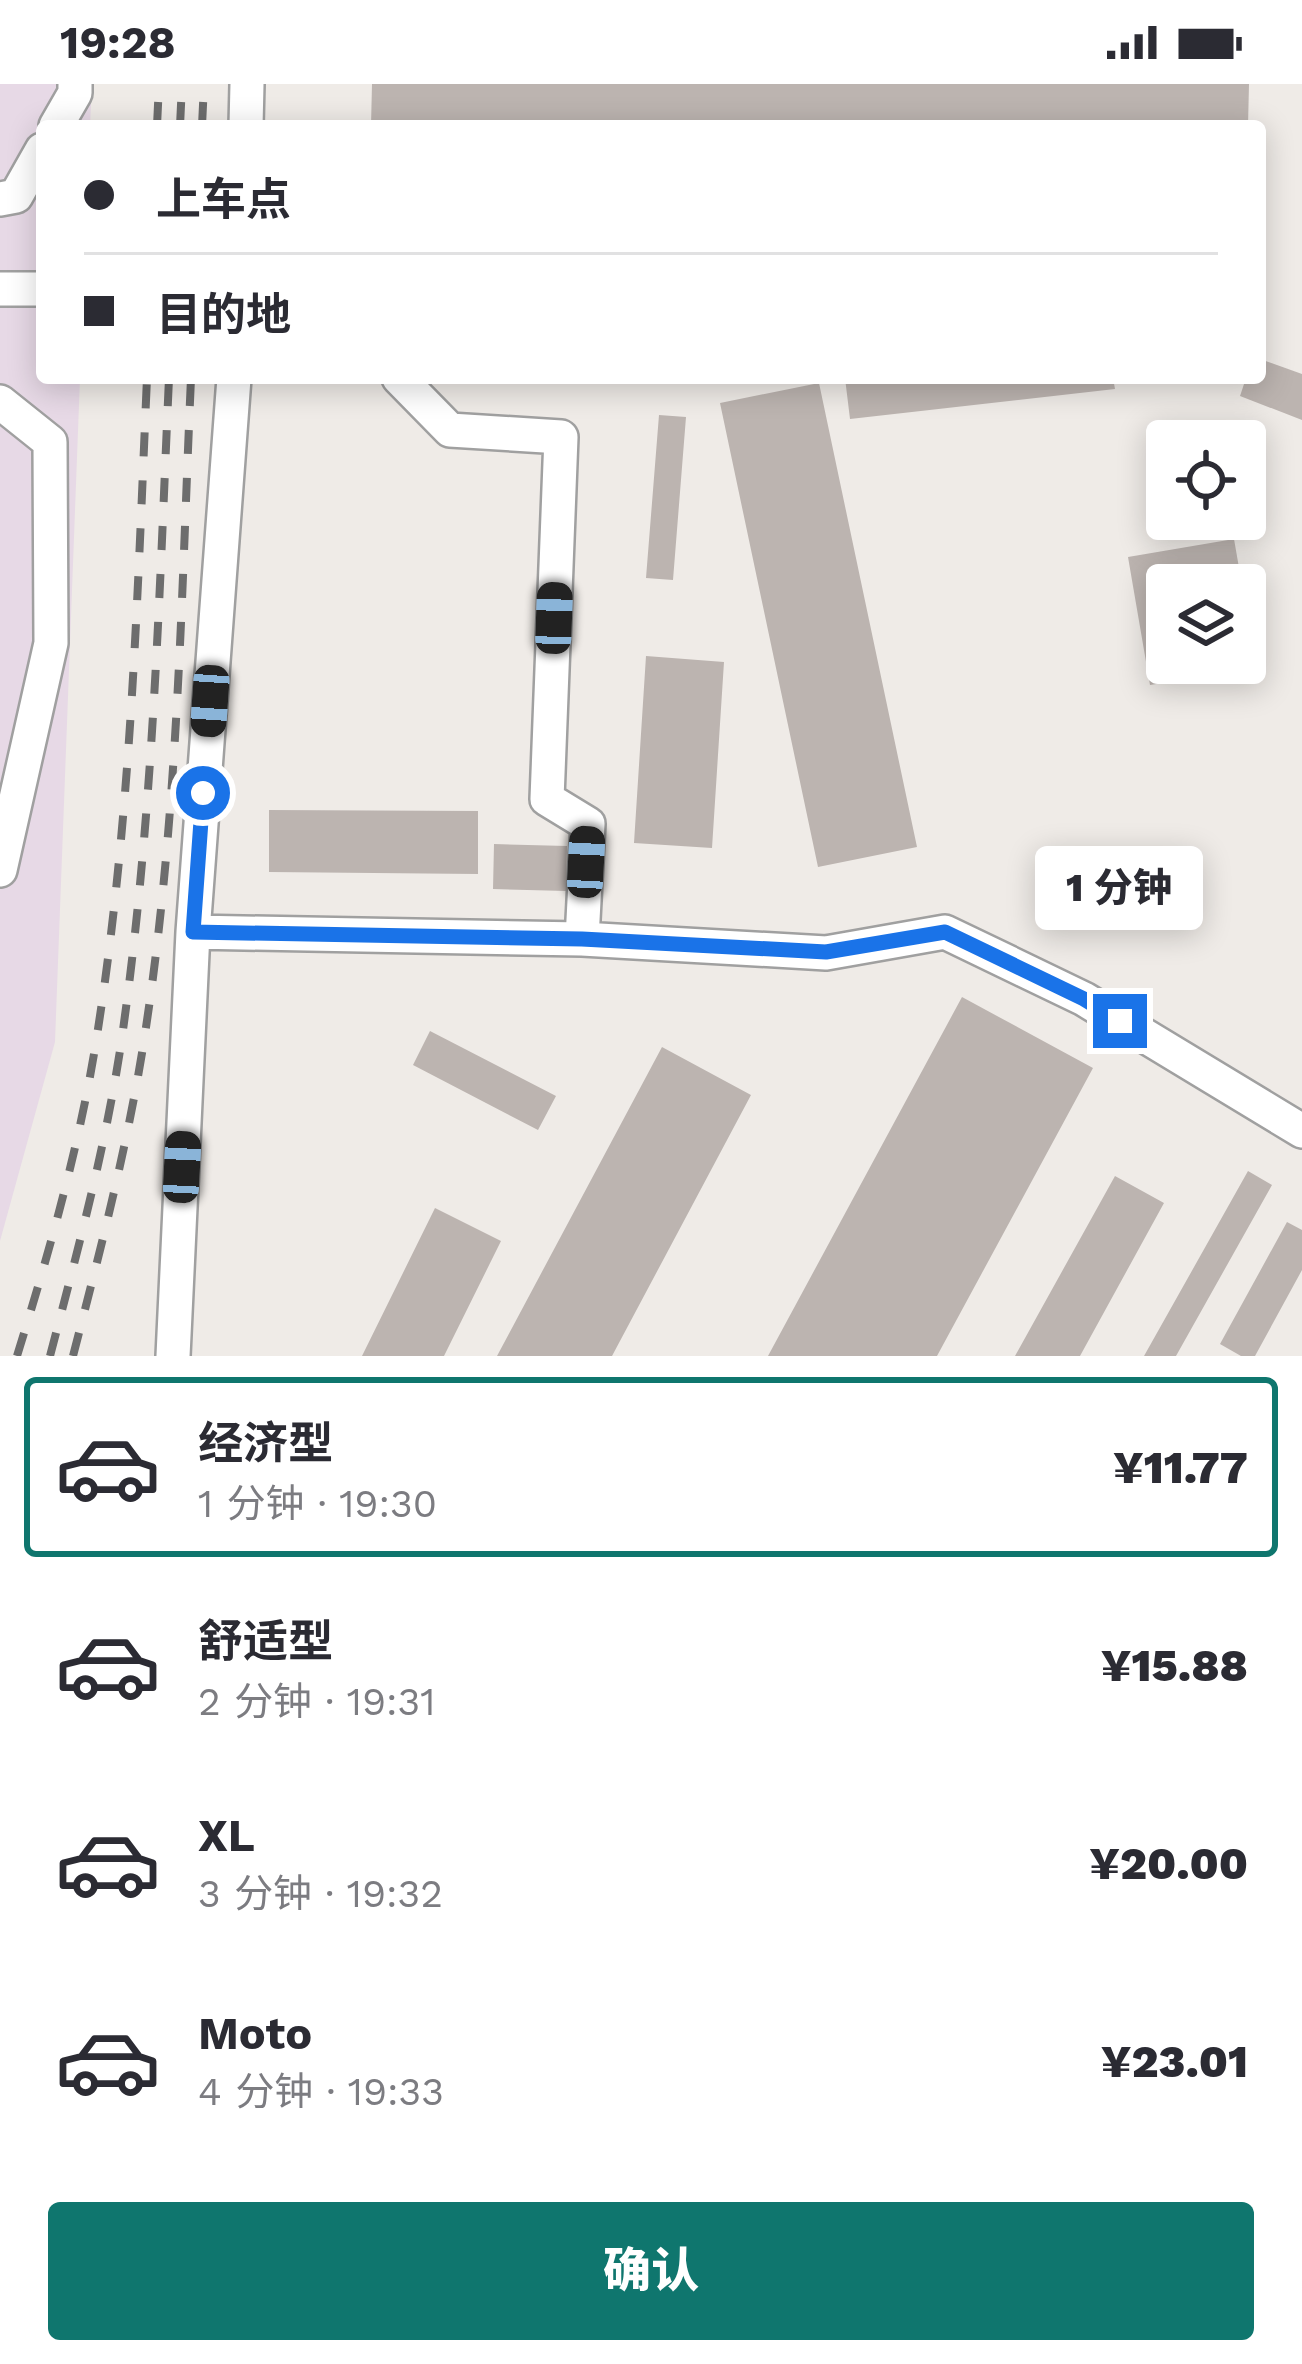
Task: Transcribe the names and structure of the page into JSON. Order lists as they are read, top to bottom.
{
  "page": {
    "status": "19:28",
    "banner": ["上车点", "目的地"],
    "bubble": "1 分钟",
    "list": [
      {
        "name": "经济型",
        "note": "1 分钟 · 19:30",
        "value": "¥11.77"
      },
      {
        "name": "舒适型",
        "note": "2 分钟 · 19:31",
        "value": "¥15.88"
      },
      {
        "name": "XL",
        "note": "3 分钟 · 19:32",
        "value": "¥20.00"
      },
      {
        "name": "Moto",
        "note": "4 分钟 · 19:33",
        "value": "¥23.01"
      }
    ],
    "buttons": "确认"
  }
}
